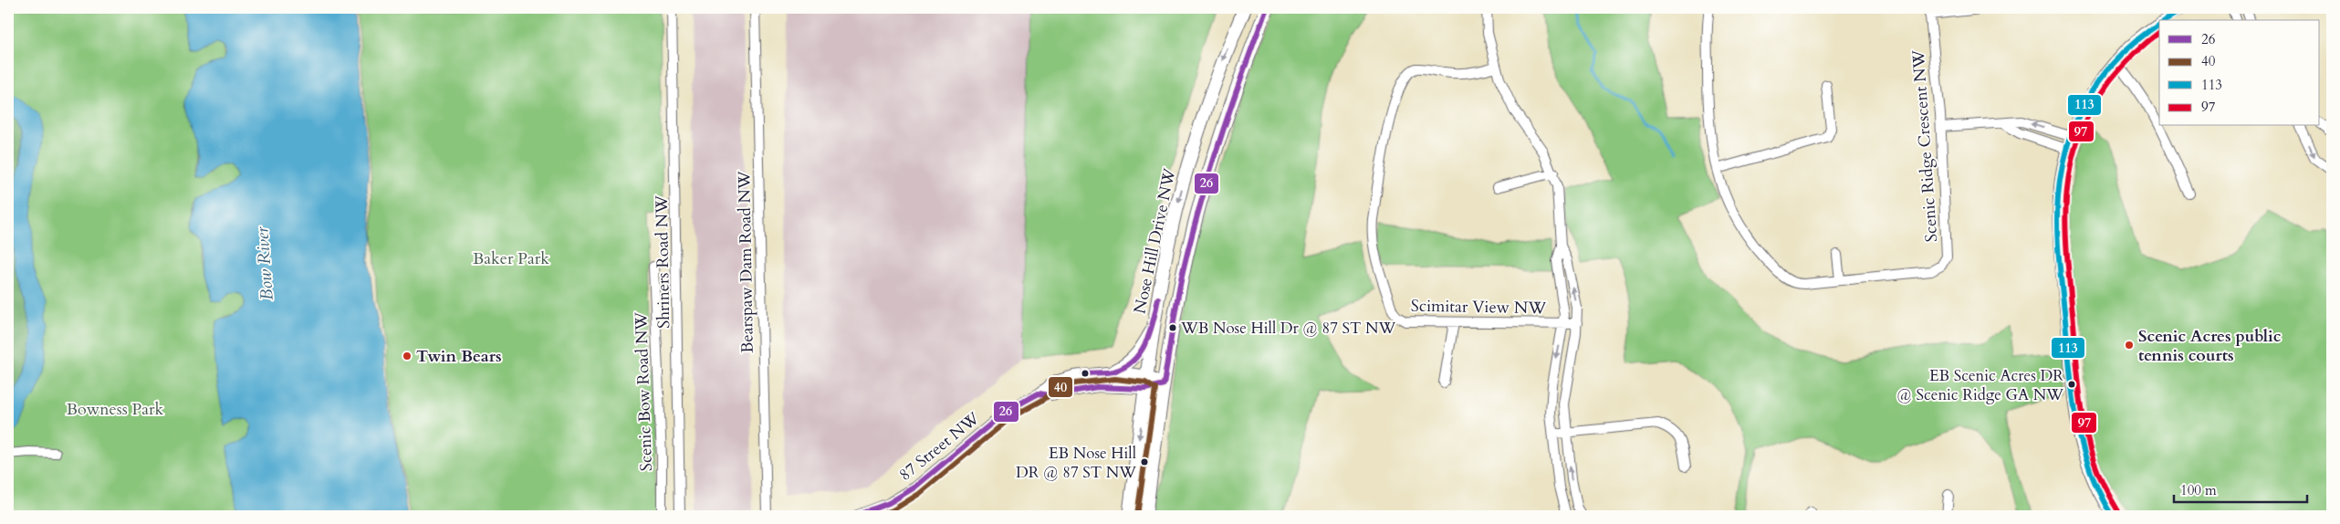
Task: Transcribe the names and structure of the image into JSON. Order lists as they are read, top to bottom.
{
  "streets": {
    "main road": ["Nose Hill Drive NW"],
    "street": [
      "Scenic Ridge Crescent NW",
      "Shriners Road NW",
      "Bearspaw Dam Road NW",
      "Scimitar View NW",
      "Scenic Bow Road NW",
      "87 Street NW"
    ]
  },
  "crossings": [
    ["Nose Hill Drive NW", "87 Street NW"]
  ],
  "water": ["Bow River"],
  "parks": ["Baker Park", "Bowness Park"],
  "places": [
    "WB Nose Hill Dr @ 87 ST NW",
    "Scenic Acres public tennis courts",
    "Twin Bears",
    "EB Scenic Acres DR @ Scenic Ridge GA NW",
    "EB Nose Hill DR @ 87 ST NW"
  ],
  "lines": [
    "transit line 26",
    "transit line 113",
    "transit line 97",
    "transit line 40"
  ],
  "legend": [
    "26",
    "40",
    "113",
    "97"
  ],
  "scale_bar": "100 m"
}
